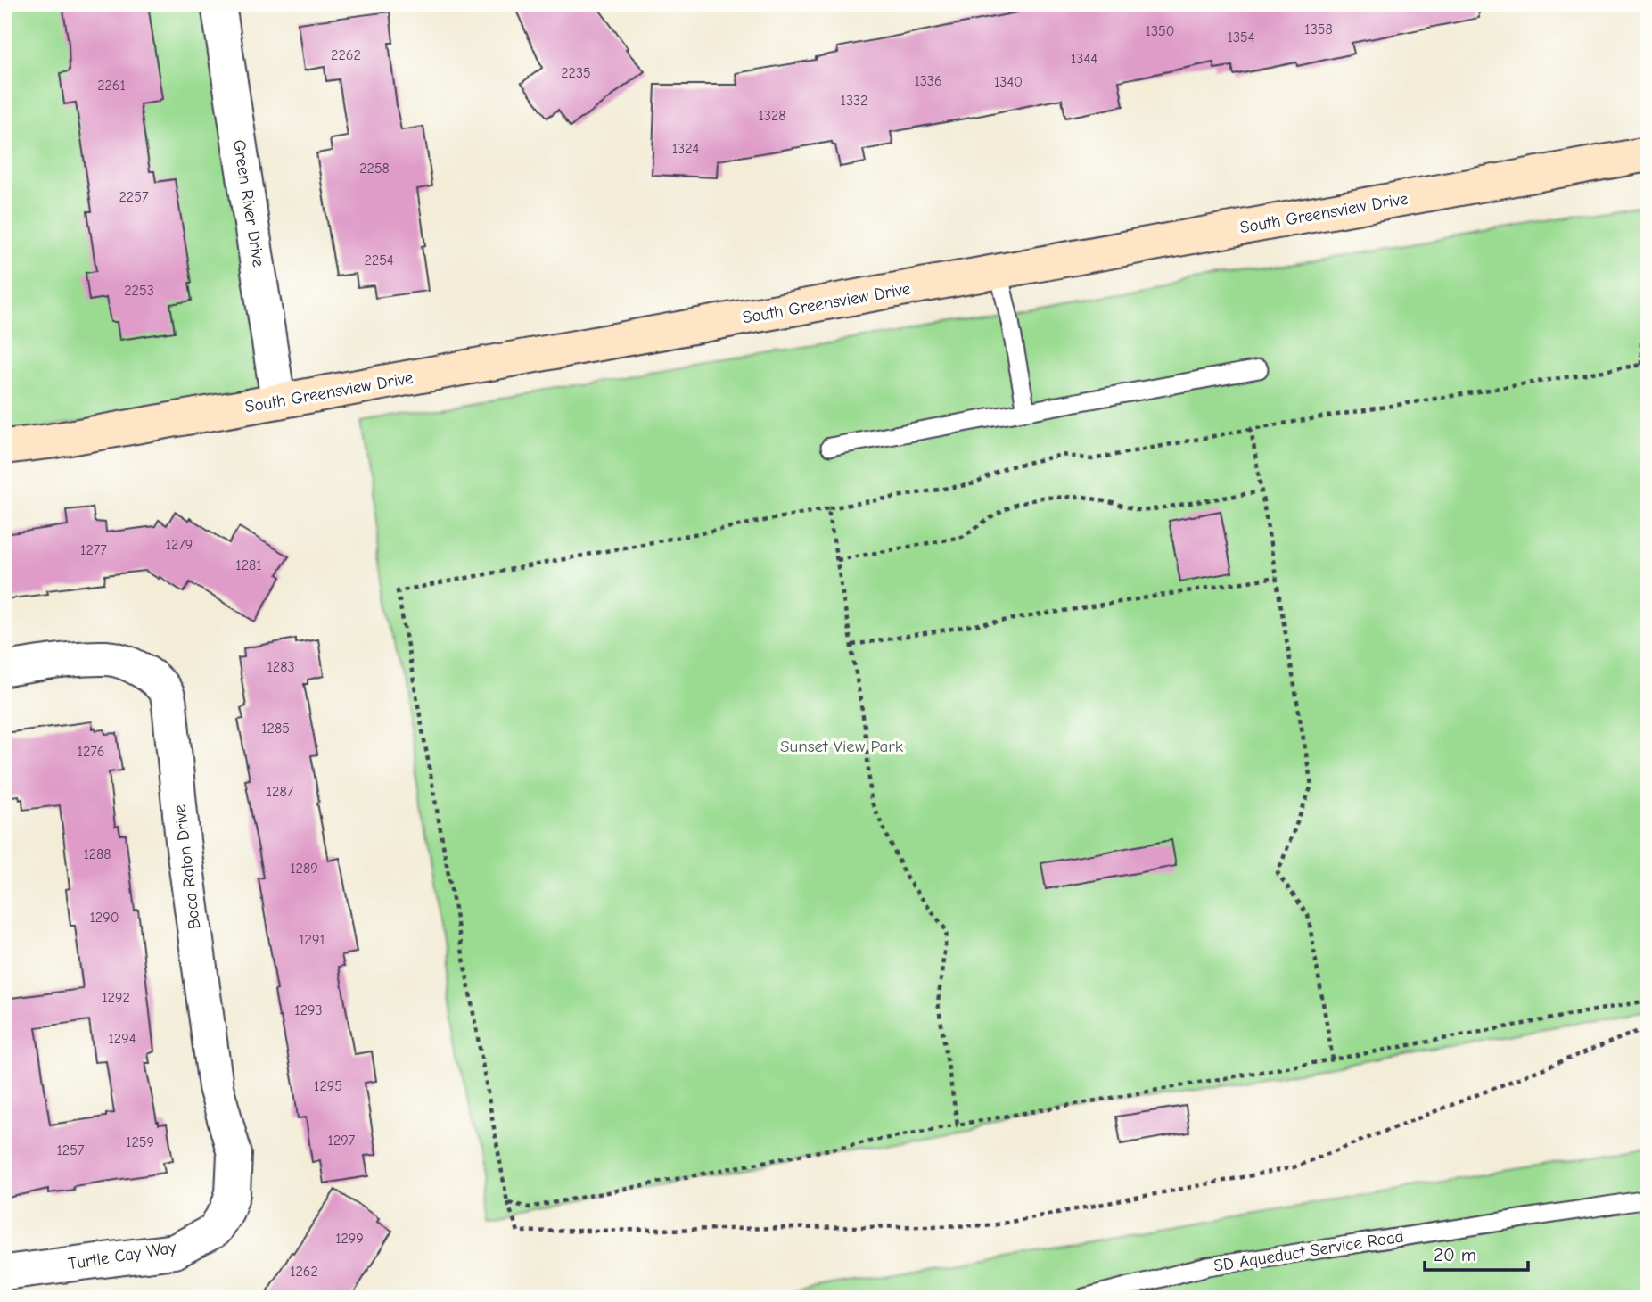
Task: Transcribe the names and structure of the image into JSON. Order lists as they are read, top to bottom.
{
  "streets": {
    "street": [
      "Green River Drive",
      "South Greensview Drive",
      "Boca Raton Drive",
      "Turtle Cay Way"
    ],
    "lane": ["SD Aqueduct Service Road"]
  },
  "crossings": [
    ["Green River Drive", "South Greensview Drive"],
    ["Boca Raton Drive", "Turtle Cay Way"]
  ],
  "parks": ["Sunset View Park"],
  "house_numbers": [
    "1358",
    "1350",
    "1354",
    "2262",
    "1344",
    "2235",
    "1336",
    "1340",
    "2261",
    "1332",
    "1328",
    "1324",
    "2258",
    "2257",
    "2254",
    "2253",
    "1279",
    "1277",
    "1281",
    "1283",
    "1285",
    "1276",
    "1287",
    "1288",
    "1289",
    "1290",
    "1291",
    "1292",
    "1293",
    "1294",
    "1295",
    "1297",
    "1259",
    "1257",
    "1299",
    "1262"
  ],
  "scale_bar": "20 m"
}
